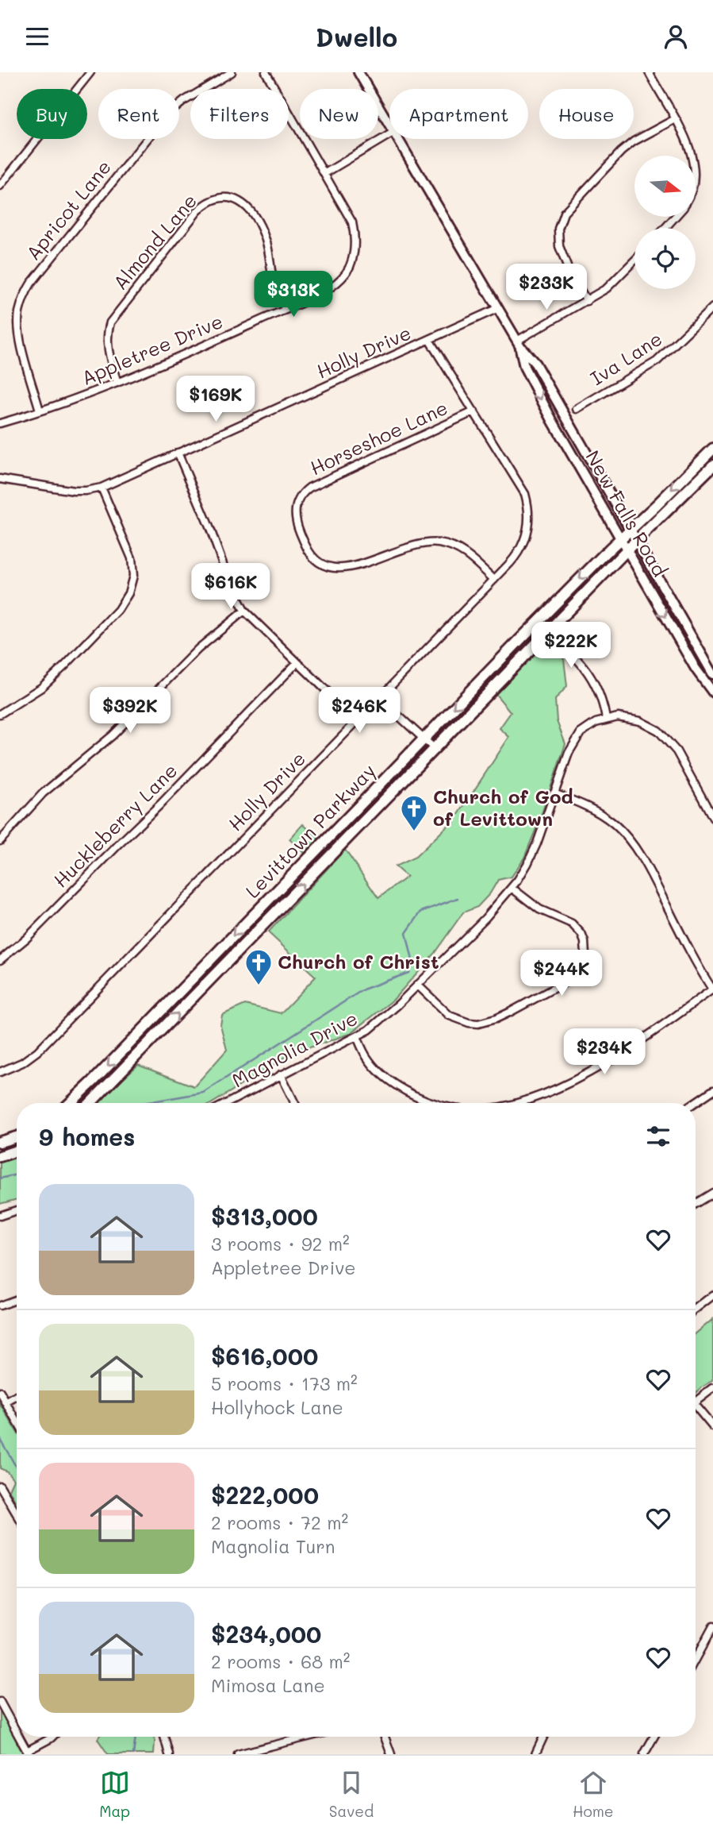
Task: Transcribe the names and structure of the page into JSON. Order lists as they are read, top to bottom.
{
  "streets": {
    "main road": ["New Falls Road", "Levittown Parkway"],
    "street": [
      "Apricot Lane",
      "Almond Lane",
      "Appletree Drive",
      "Holly Drive",
      "Iva Lane",
      "Horseshoe Lane",
      "Huckleberry Lane",
      "Magnolia Drive"
    ]
  },
  "crossings": [
    ["Apricot Lane", "Appletree Drive"],
    ["Almond Lane", "Appletree Drive"],
    ["Holly Drive", "Horseshoe Lane"],
    ["Holly Drive", "New Falls Road"],
    ["New Falls Road", "Levittown Parkway"]
  ],
  "places": {
    "church": ["Church of God of Levittown", "Church of Christ"]
  },
  "north": "right",
  "page": {
    "header": "Dwello",
    "chip": [
      "Buy",
      "Rent",
      "Filters",
      "New",
      "Apartment",
      "House"
    ],
    "price": [
      "$233K",
      "$313K",
      "$169K",
      "$616K",
      "$222K",
      "$392K",
      "$246K",
      "$244K",
      "$234K"
    ],
    "heading": "9 homes",
    "list": [
      {
        "name": "$313,000",
        "note": "3 rooms · 92 m² · Appletree Drive"
      },
      {
        "name": "$616,000",
        "note": "5 rooms · 173 m² · Hollyhock Lane"
      },
      {
        "name": "$222,000",
        "note": "2 rooms · 72 m² · Magnolia Turn"
      },
      {
        "name": "$234,000",
        "note": "2 rooms · 68 m² · Mimosa Lane"
      }
    ],
    "tabs": ["Map", "Saved", "Home"]
  }
}
